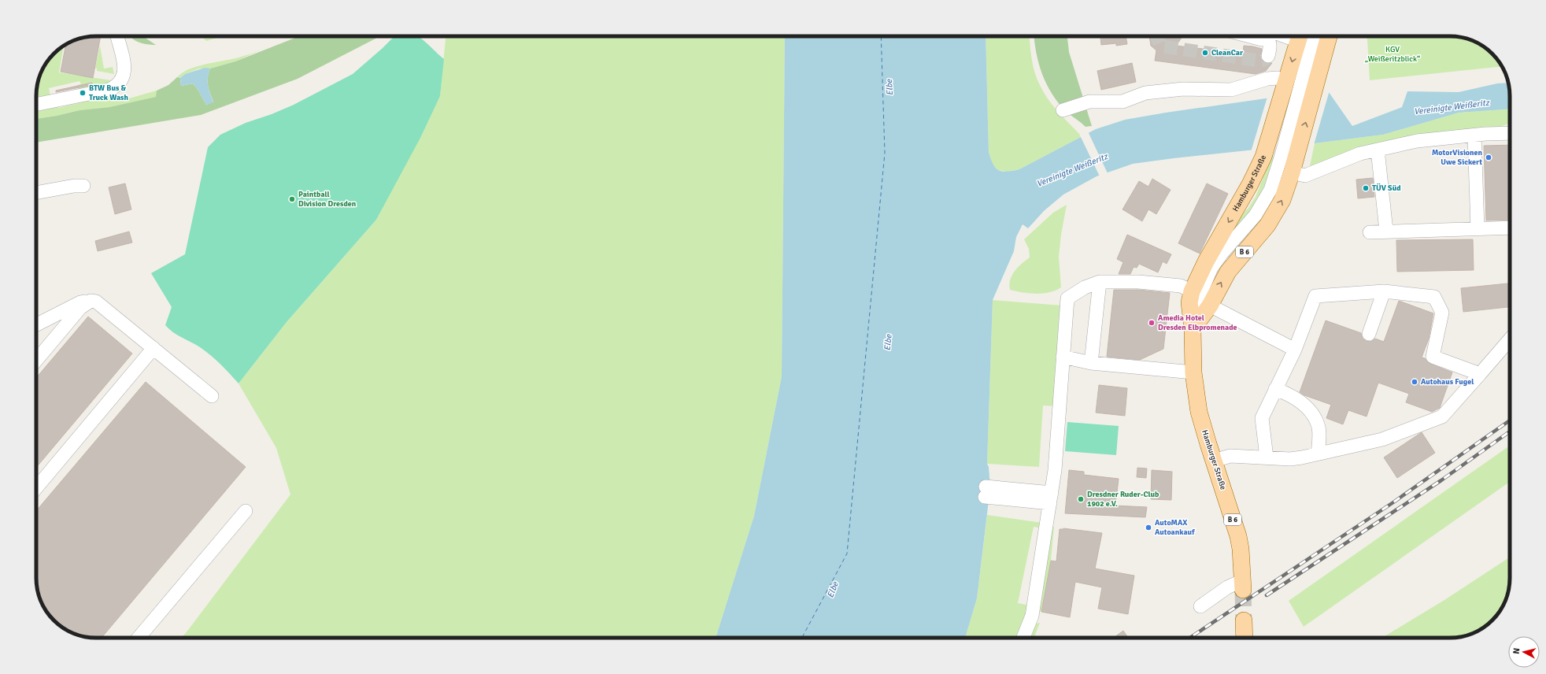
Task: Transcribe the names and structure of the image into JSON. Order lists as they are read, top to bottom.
{
  "streets": {
    "main road": ["Hamburger Straße", "B 6"]
  },
  "crossings": [
    ["Hamburger Straße", "B 6"]
  ],
  "water": ["Elbe", "Vereinigte Weißeritz"],
  "parks": ["KGV „Weißeritzblick“"],
  "places": [
    "CleanCar",
    "BTW Bus & Truck Wash",
    "MotorVisionen Uwe Sickert",
    "TÜV Süd",
    "Paintball Division Dresden",
    "Amedia Hotel Dresden Elbpromenade",
    "Autohaus Fugel",
    "Dresdner Ruder-Club 1902 e.V.",
    "AutoMAX Autoankauf"
  ],
  "north": "left"
}
